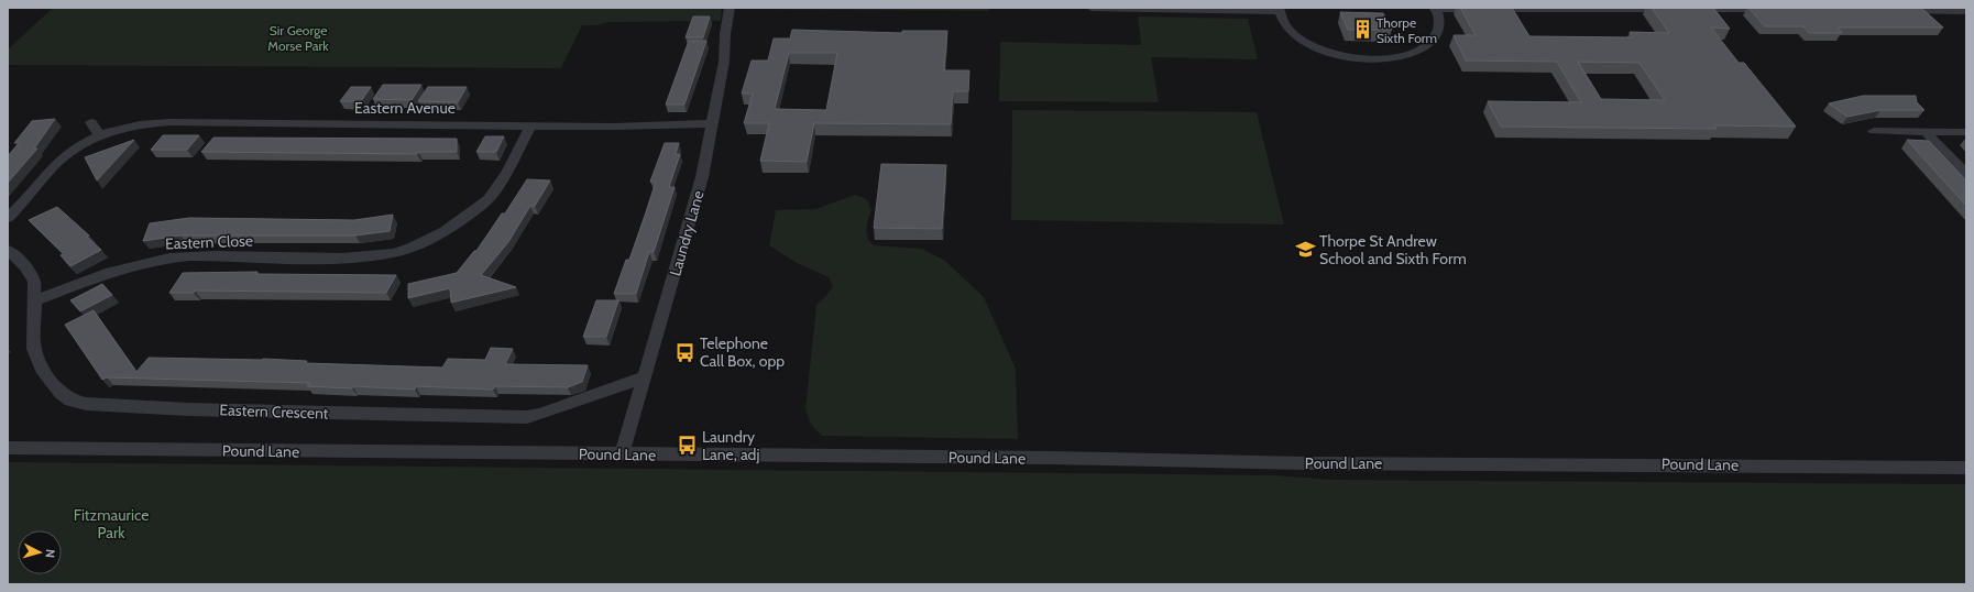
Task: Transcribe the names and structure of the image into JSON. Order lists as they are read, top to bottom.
{
  "streets": {
    "street": [
      "Eastern Avenue",
      "Laundry Lane",
      "Eastern Close",
      "Eastern Crescent",
      "Pound Lane"
    ]
  },
  "crossings": [
    ["Eastern Avenue", "Laundry Lane"],
    ["Eastern Avenue", "Eastern Close"],
    ["Laundry Lane", "Eastern Crescent"],
    ["Laundry Lane", "Pound Lane"],
    ["Eastern Close", "Eastern Crescent"]
  ],
  "parks": ["Sir George Morse Park", "Fitzmaurice Park"],
  "places": {
    "building": ["Thorpe Sixth Form"],
    "school or university": ["Thorpe St Andrew School and Sixth Form"],
    "bus stop": ["Telephone Call Box, opp", "Laundry Lane, adj"]
  },
  "north": "right"
}
